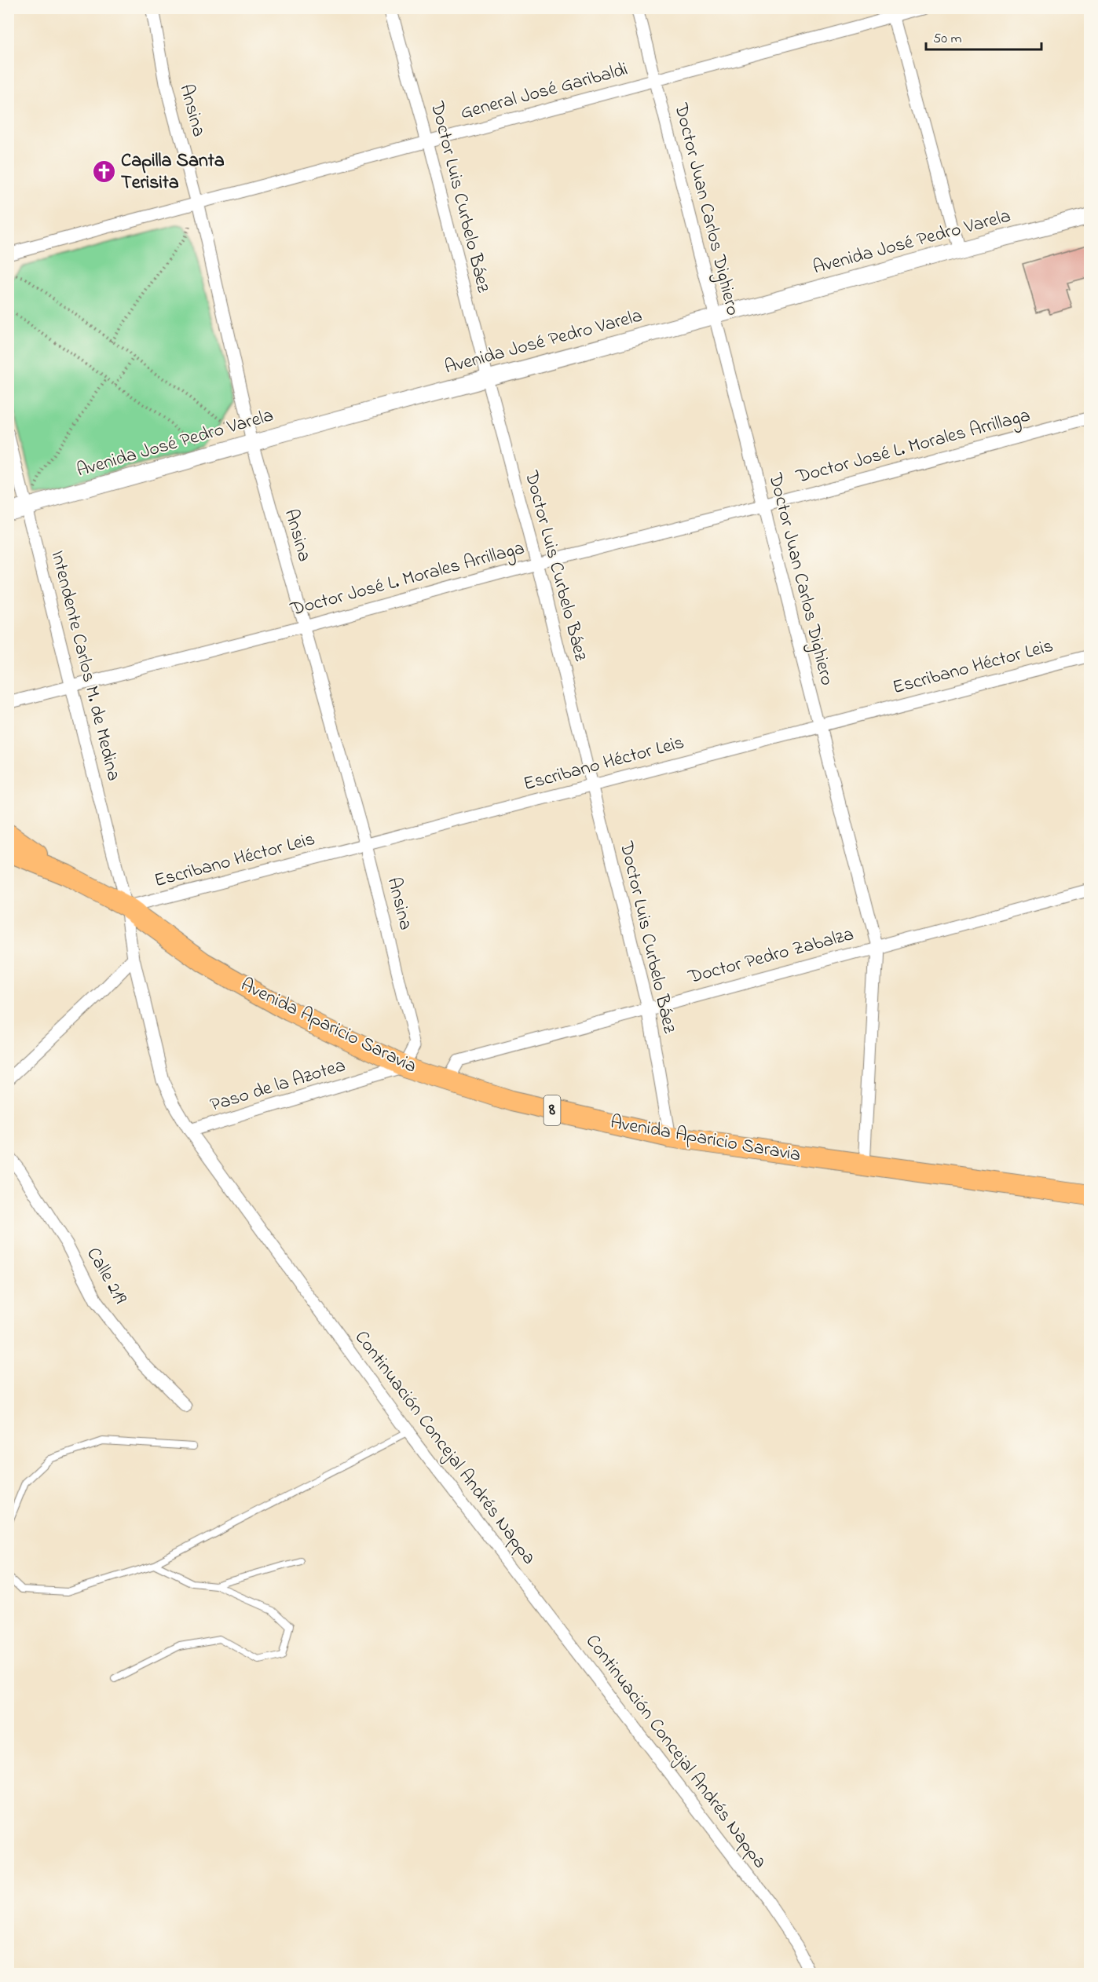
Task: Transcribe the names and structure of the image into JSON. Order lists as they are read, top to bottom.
{
  "streets": {
    "highway": ["Avenida Aparicio Saravia", "8"],
    "street": [
      "General José Garibaldi",
      "Ansina",
      "Doctor Luis Curbelo Báez",
      "Doctor Juan Carlos Dighiero",
      "Avenida José Pedro Varela",
      "Doctor José L. Morales Arrillaga",
      "Intendente Carlos M. de Medina",
      "Escribano Héctor Leis",
      "Doctor Pedro Zabalza",
      "Paso de la Azotea",
      "Calle 219",
      "Continuación Concejal Andrés Nappa"
    ]
  },
  "crossings": [
    ["General José Garibaldi", "Ansina"],
    ["General José Garibaldi", "Doctor Luis Curbelo Báez"],
    ["General José Garibaldi", "Doctor Juan Carlos Dighiero"],
    ["Ansina", "Avenida José Pedro Varela"],
    ["Ansina", "Doctor José L. Morales Arrillaga"],
    ["Ansina", "Escribano Héctor Leis"],
    ["Ansina", "Avenida Aparicio Saravia"],
    ["Ansina", "Paso de la Azotea"],
    ["Doctor Luis Curbelo Báez", "Avenida José Pedro Varela"],
    ["Doctor Luis Curbelo Báez", "Doctor José L. Morales Arrillaga"],
    ["Doctor Luis Curbelo Báez", "Escribano Héctor Leis"],
    ["Doctor Luis Curbelo Báez", "Doctor Pedro Zabalza"],
    ["Doctor Luis Curbelo Báez", "Avenida Aparicio Saravia"],
    ["Doctor Juan Carlos Dighiero", "Avenida José Pedro Varela"],
    ["Doctor Juan Carlos Dighiero", "Doctor José L. Morales Arrillaga"],
    ["Doctor Juan Carlos Dighiero", "Escribano Héctor Leis"],
    ["Doctor Juan Carlos Dighiero", "Doctor Pedro Zabalza"],
    ["Doctor Juan Carlos Dighiero", "Avenida Aparicio Saravia"],
    ["Avenida José Pedro Varela", "Intendente Carlos M. de Medina"],
    ["Doctor José L. Morales Arrillaga", "Intendente Carlos M. de Medina"],
    ["Intendente Carlos M. de Medina", "Escribano Héctor Leis"],
    ["Intendente Carlos M. de Medina", "Avenida Aparicio Saravia"],
    ["Intendente Carlos M. de Medina", "Continuación Concejal Andrés Nappa"],
    ["Escribano Héctor Leis", "Avenida Aparicio Saravia"],
    ["Escribano Héctor Leis", "Continuación Concejal Andrés Nappa"],
    ["Doctor Pedro Zabalza", "Avenida Aparicio Saravia"],
    ["Avenida Aparicio Saravia", "Paso de la Azotea"],
    ["Avenida Aparicio Saravia", "Continuación Concejal Andrés Nappa"],
    ["Paso de la Azotea", "Continuación Concejal Andrés Nappa"]
  ],
  "places": {
    "church": ["Capilla Santa Terisita"]
  },
  "scale_bar": "50 m"
}
